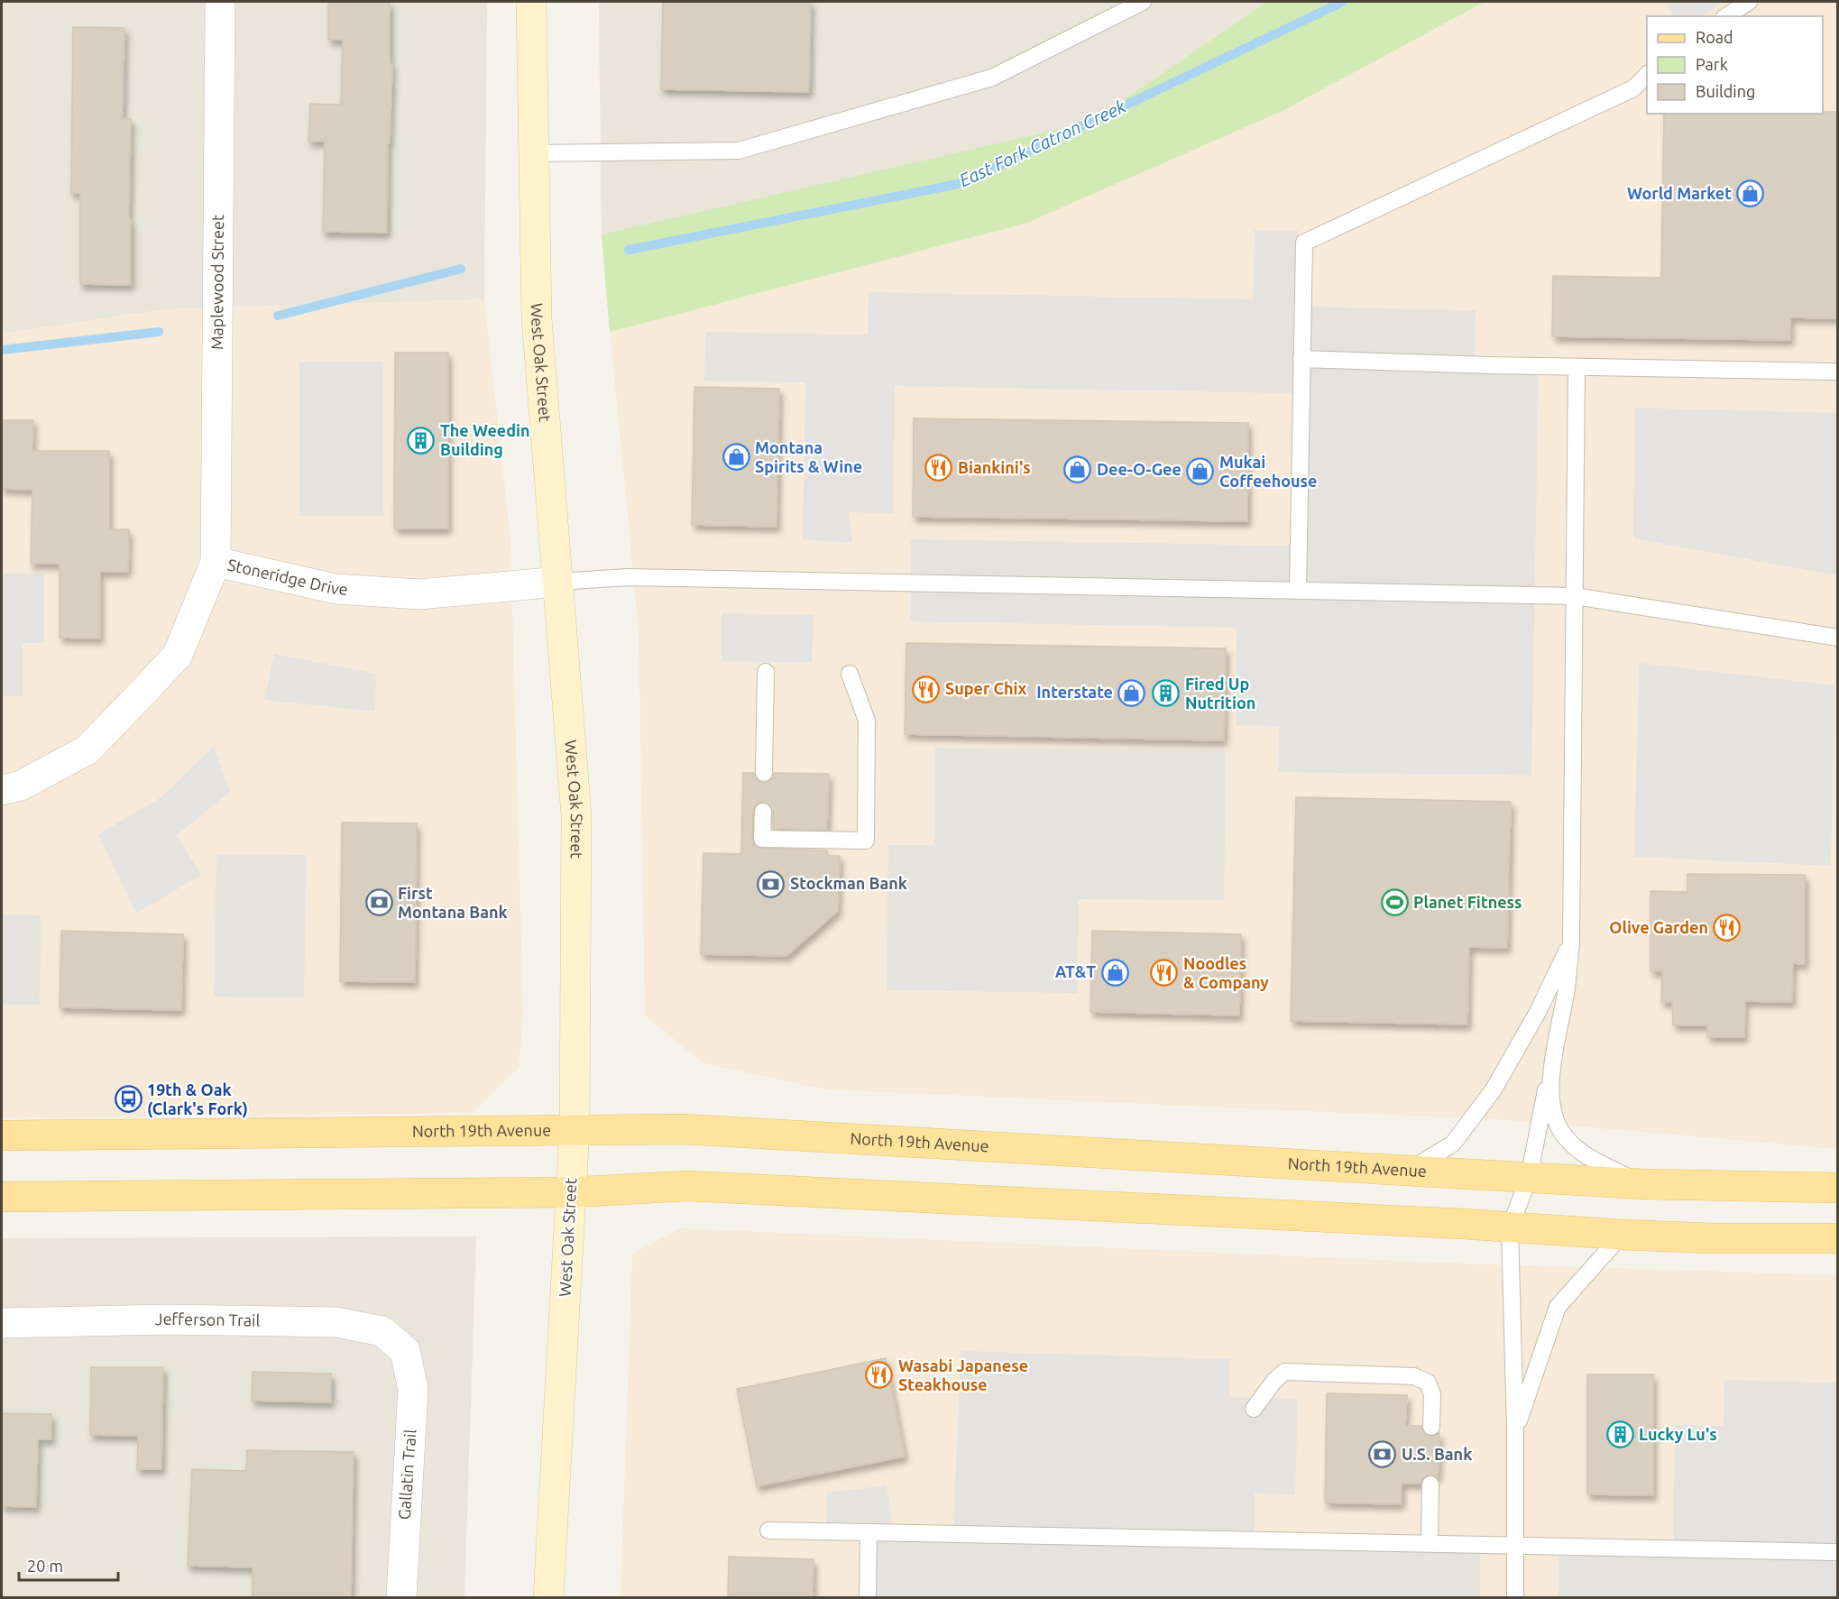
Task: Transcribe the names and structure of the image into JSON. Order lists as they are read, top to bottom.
{
  "streets": {
    "main road": ["West Oak Street", "North 19th Avenue"],
    "street": [
      "Maplewood Street",
      "Stoneridge Drive",
      "Jefferson Trail",
      "Gallatin Trail"
    ]
  },
  "crossings": [
    ["Maplewood Street", "Stoneridge Drive"],
    ["West Oak Street", "Stoneridge Drive"],
    ["West Oak Street", "North 19th Avenue"],
    ["Jefferson Trail", "Gallatin Trail"]
  ],
  "water": ["East Fork Catron Creek"],
  "places": {
    "shop": [
      "World Market",
      "Montana Spirits & Wine",
      "Dee-O-Gee",
      "Mukai Coffeehouse",
      "Interstate",
      "AT&T"
    ],
    "building": ["The Weedin Building", "Fired Up Nutrition", "Lucky Lu's"],
    "restaurant": [
      "Biankini's",
      "Super Chix",
      "Olive Garden",
      "Noodles & Company",
      "Wasabi Japanese Steakhouse"
    ],
    "bank": ["Stockman Bank", "First Montana Bank", "U.S. Bank"],
    "sports": ["Planet Fitness"],
    "bus stop": ["19th & Oak (Clark's Fork)"]
  },
  "legend": ["Road", "Park", "Building"],
  "scale_bar": "20 m"
}
